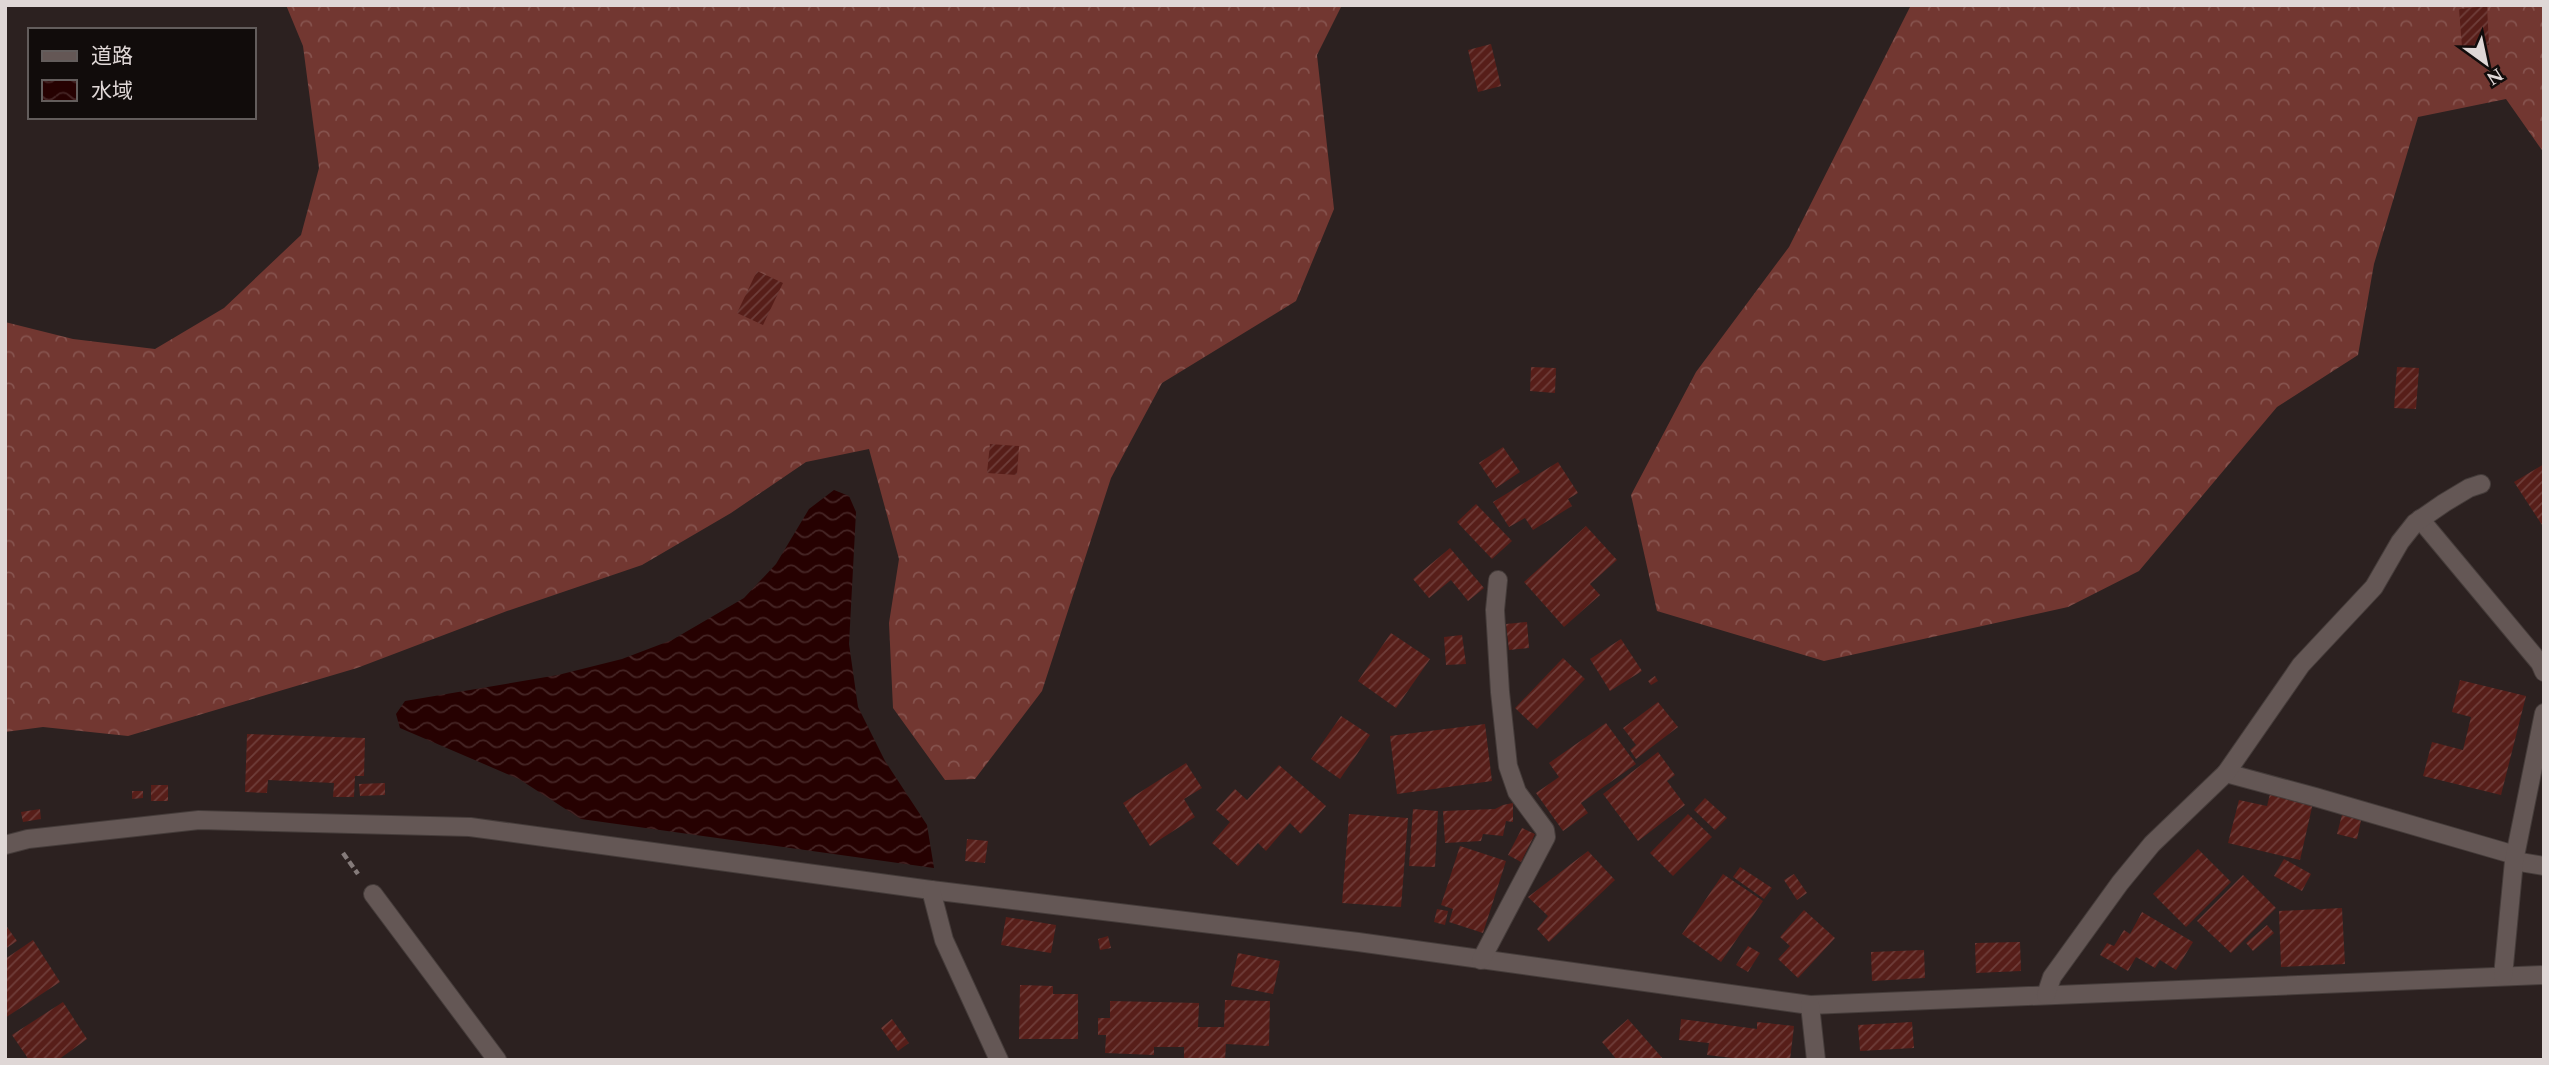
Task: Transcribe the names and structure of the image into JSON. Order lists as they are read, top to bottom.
{
  "legend": ["道路", "水域"],
  "north": "bottom right"
}
